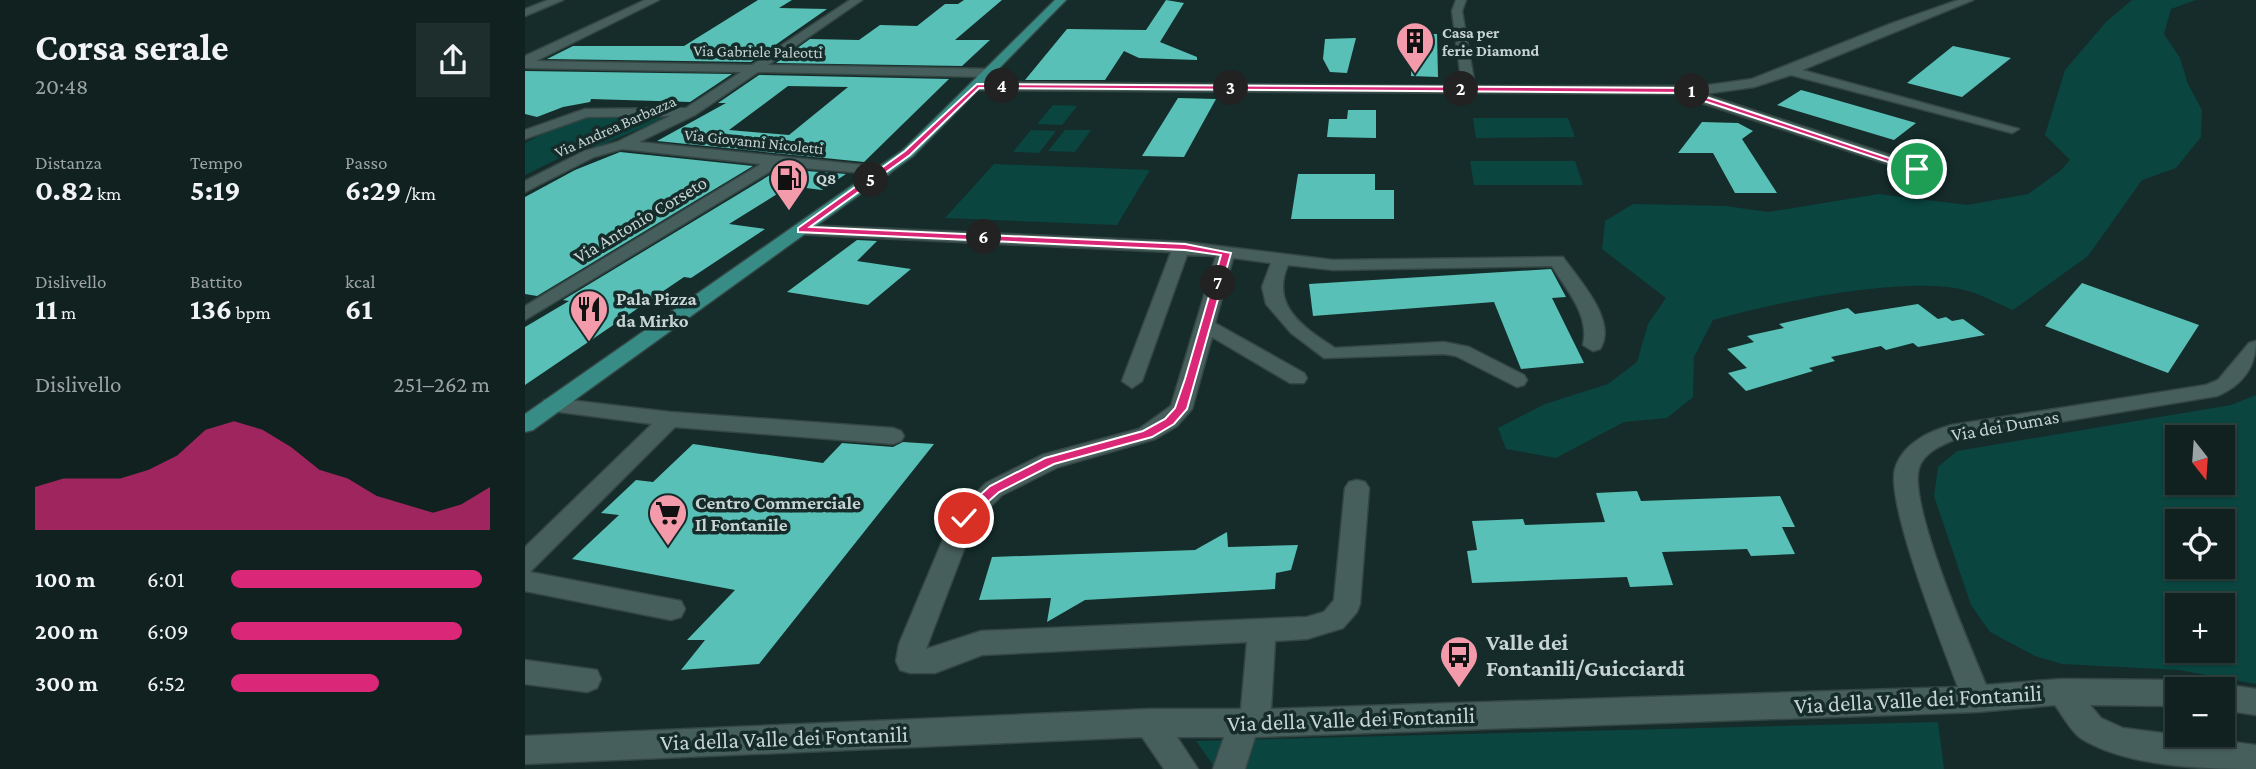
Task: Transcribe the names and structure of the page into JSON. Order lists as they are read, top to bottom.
{
  "streets": {
    "street": [
      "Via Gabriele Paleotti",
      "Via Andrea Barbazza",
      "Via Giovanni Nicoletti",
      "Via Antonio Corseto",
      "Via dei Dumas",
      "Via della Valle dei Fontanili"
    ]
  },
  "crossings": [
    ["Via Gabriele Paleotti", "Via Andrea Barbazza"],
    ["Via Andrea Barbazza", "Via Giovanni Nicoletti"],
    ["Via Giovanni Nicoletti", "Via Antonio Corseto"],
    ["Via dei Dumas", "Via della Valle dei Fontanili"]
  ],
  "places": {
    "building": ["Casa per ferie Diamond"],
    "fuel station": ["Q8"],
    "restaurant": ["Pala Pizza da Mirko"],
    "supermarket": ["Centro Commerciale Il Fontanile"],
    "bus stop": ["Valle dei Fontanili/Guicciardi"]
  },
  "north": "bottom",
  "page": {
    "heading": ["Corsa serale", "20:48"],
    "pins": [
      "4",
      "3",
      "2",
      "1",
      "5",
      "6",
      "7"
    ],
    "stats": [
      ["Distanza", "0.82 km"],
      ["Tempo", "5:19"],
      ["Passo", "6:29 /km"],
      ["Dislivello", "11 m"],
      ["Battito", "136 bpm"],
      ["kcal", "61"]
    ],
    "chart": ["Dislivello", "251–262 m"],
    "map_buttons": ["+", "−"],
    "list": [
      {
        "name": "100 m",
        "note": "6:01"
      },
      {
        "name": "200 m",
        "note": "6:09"
      },
      {
        "name": "300 m",
        "note": "6:52"
      }
    ]
  }
}
